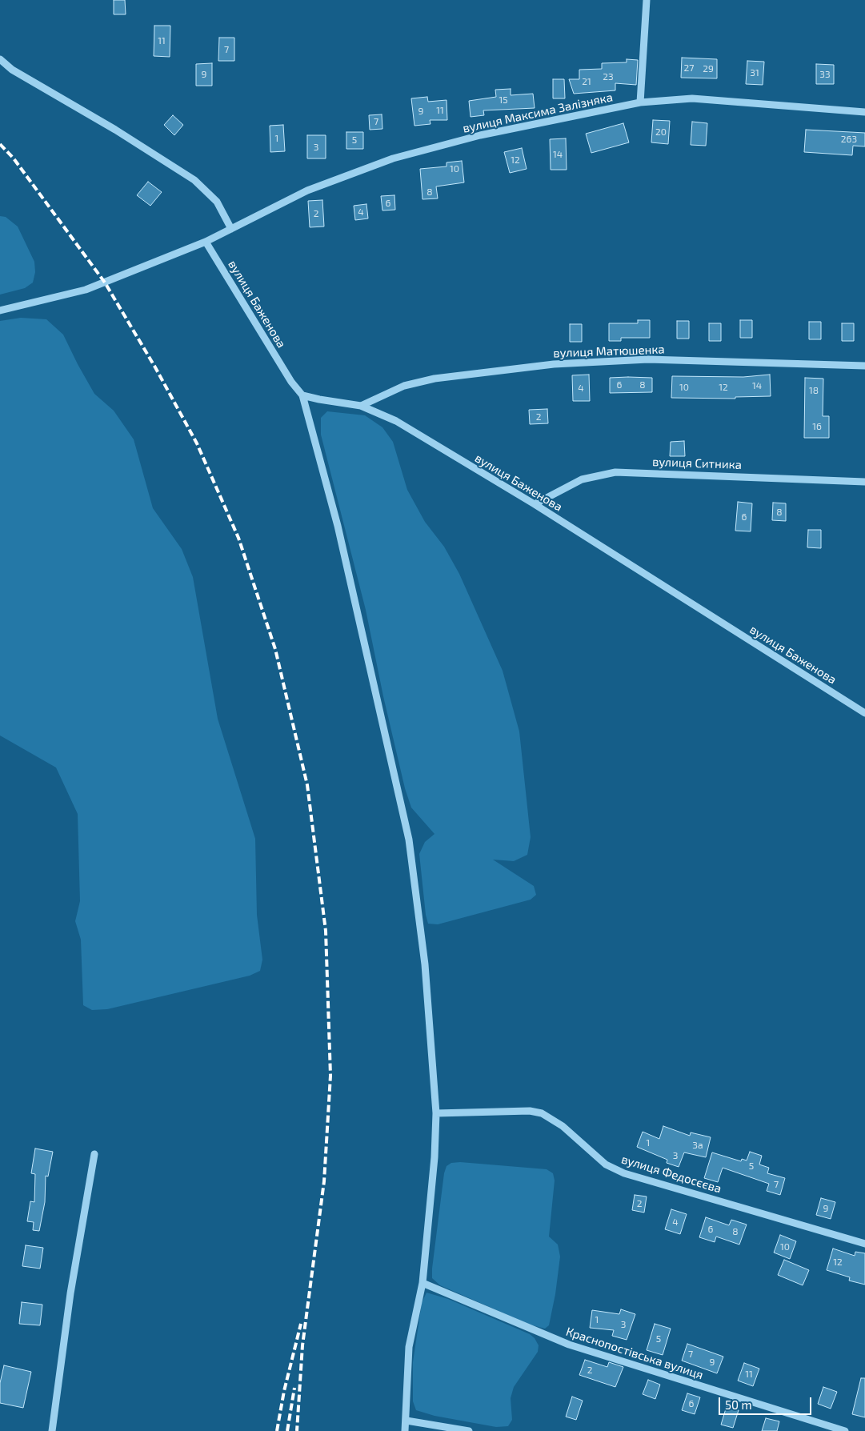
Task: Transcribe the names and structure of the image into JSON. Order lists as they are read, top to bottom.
{
  "streets": {
    "street": [
      "вулиця Максима Залізняка",
      "вулиця Баженова",
      "вулиця Матюшенка",
      "вулиця Ситника",
      "вулиця Федосєєва",
      "Краснопостівська вулиця"
    ]
  },
  "crossings": [
    ["вулиця Максима Залізняка", "вулиця Баженова"],
    ["вулиця Баженова", "вулиця Матюшенка"],
    ["вулиця Баженова", "вулиця Ситника"]
  ],
  "house_numbers": [
    "11",
    "7",
    "27",
    "29",
    "31",
    "9",
    "33",
    "23",
    "21",
    "15",
    "11",
    "9",
    "7",
    "20",
    "1",
    "263",
    "5",
    "3",
    "14",
    "12",
    "10",
    "8",
    "6",
    "4",
    "2",
    "6",
    "8",
    "14",
    "10",
    "12",
    "4",
    "18",
    "2",
    "16",
    "8",
    "6",
    "1",
    "3а",
    "3",
    "5",
    "7",
    "2",
    "9",
    "4",
    "6",
    "8",
    "10",
    "12",
    "1",
    "3",
    "5",
    "7",
    "9",
    "2",
    "11",
    "6"
  ],
  "scale_bar": "50 m"
}
